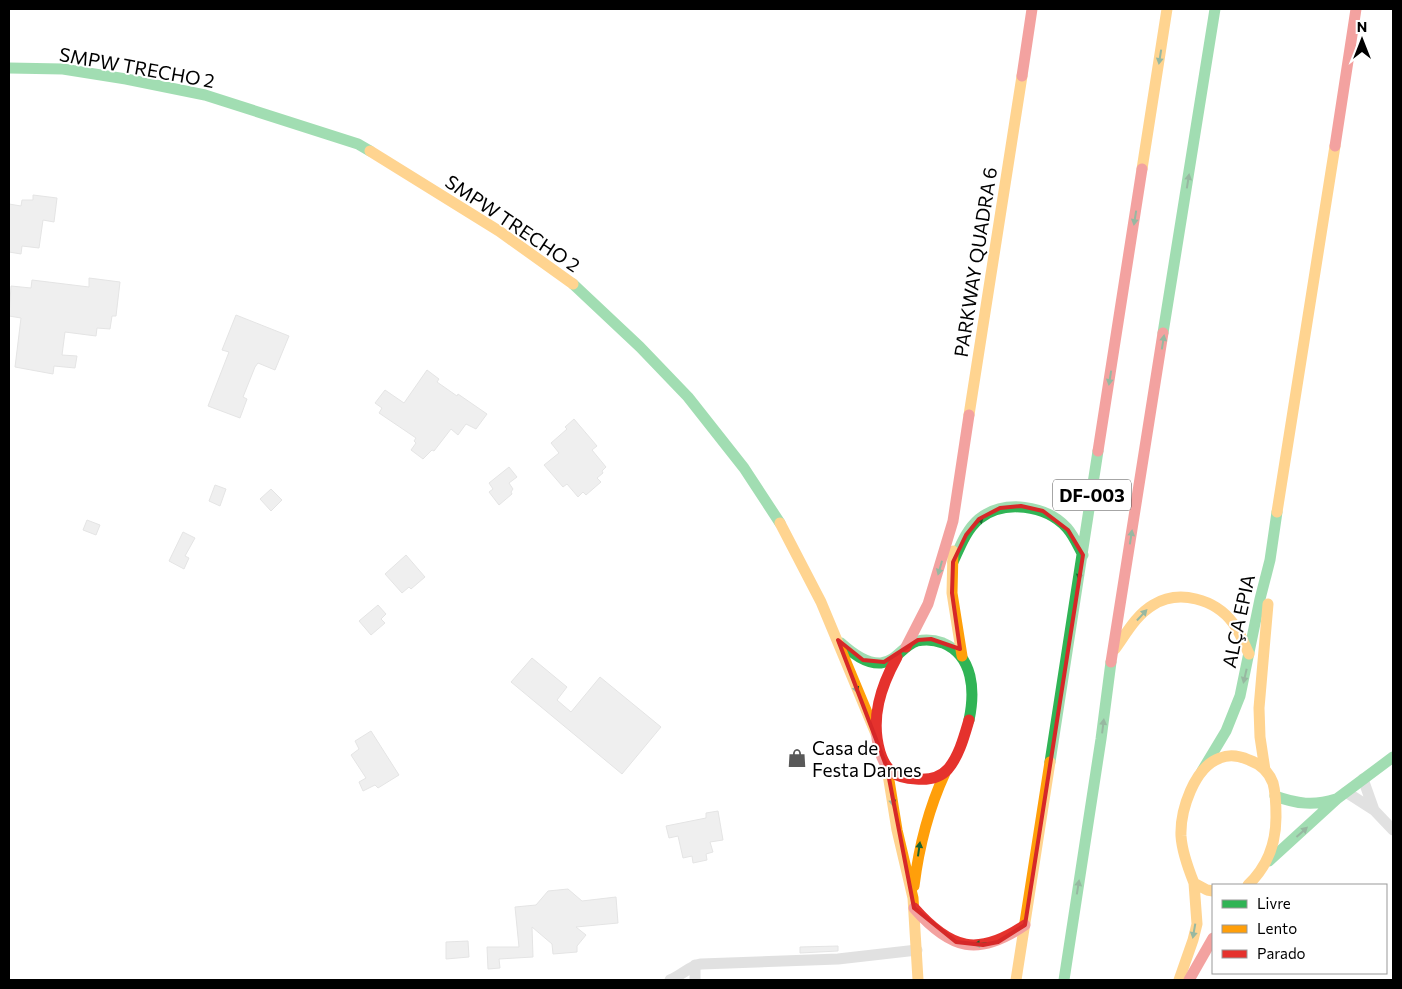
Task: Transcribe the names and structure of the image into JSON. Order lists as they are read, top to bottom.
{
  "streets": {
    "main road": [
      "SMPW TRECHO 2",
      "PARKWAY QUADRA 6",
      "DF-003",
      "ALÇA EPIA"
    ]
  },
  "crossings": [
    ["SMPW TRECHO 2", "PARKWAY QUADRA 6"]
  ],
  "places": {
    "shop": ["Casa de Festa Dames"]
  },
  "legend": ["Livre", "Lento", "Parado"],
  "north": "top"
}
